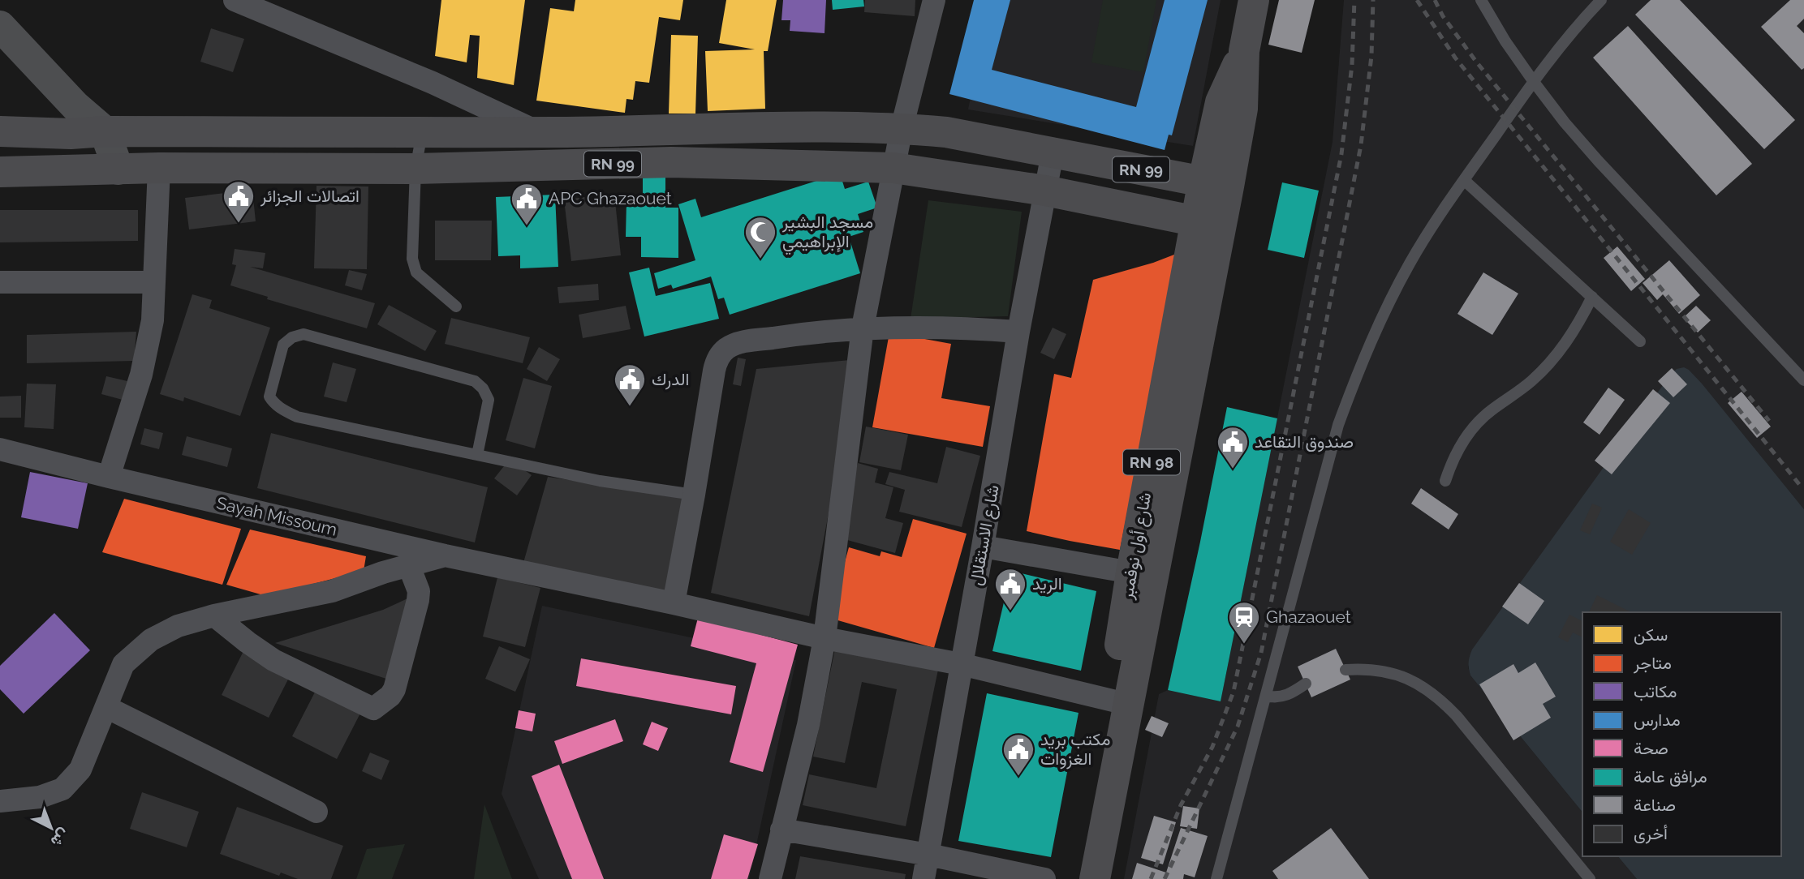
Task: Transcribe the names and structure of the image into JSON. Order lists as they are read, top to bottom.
{
  "streets": {
    "main road": ["RN 99", "RN 98", "شارع أول نوفمبر"],
    "street": ["Sayah Missoum", "شارع الاستقلال"]
  },
  "crossings": [
    ["RN 99", "RN 98"],
    ["RN 99", "شارع الاستقلال"],
    ["RN 99", "شارع أول نوفمبر"],
    ["RN 98", "شارع أول نوفمبر"],
    ["Sayah Missoum", "شارع الاستقلال"],
    ["Sayah Missoum", "شارع أول نوفمبر"]
  ],
  "places": {
    "public building": [
      "اتصالات الجزائر",
      "APC Ghazaouet",
      "الدرك",
      "صندوق التقاعد",
      "الريد",
      "مكتب بريد الغزوات"
    ],
    "mosque": ["مسجد البشير الإبراهيمي"],
    "station": ["Ghazaouet"]
  },
  "legend": [
    "سكن",
    "متاجر",
    "مكاتب",
    "مدارس",
    "صحة",
    "مرافق عامة",
    "صناعة",
    "أخرى"
  ],
  "north": "bottom right"
}
